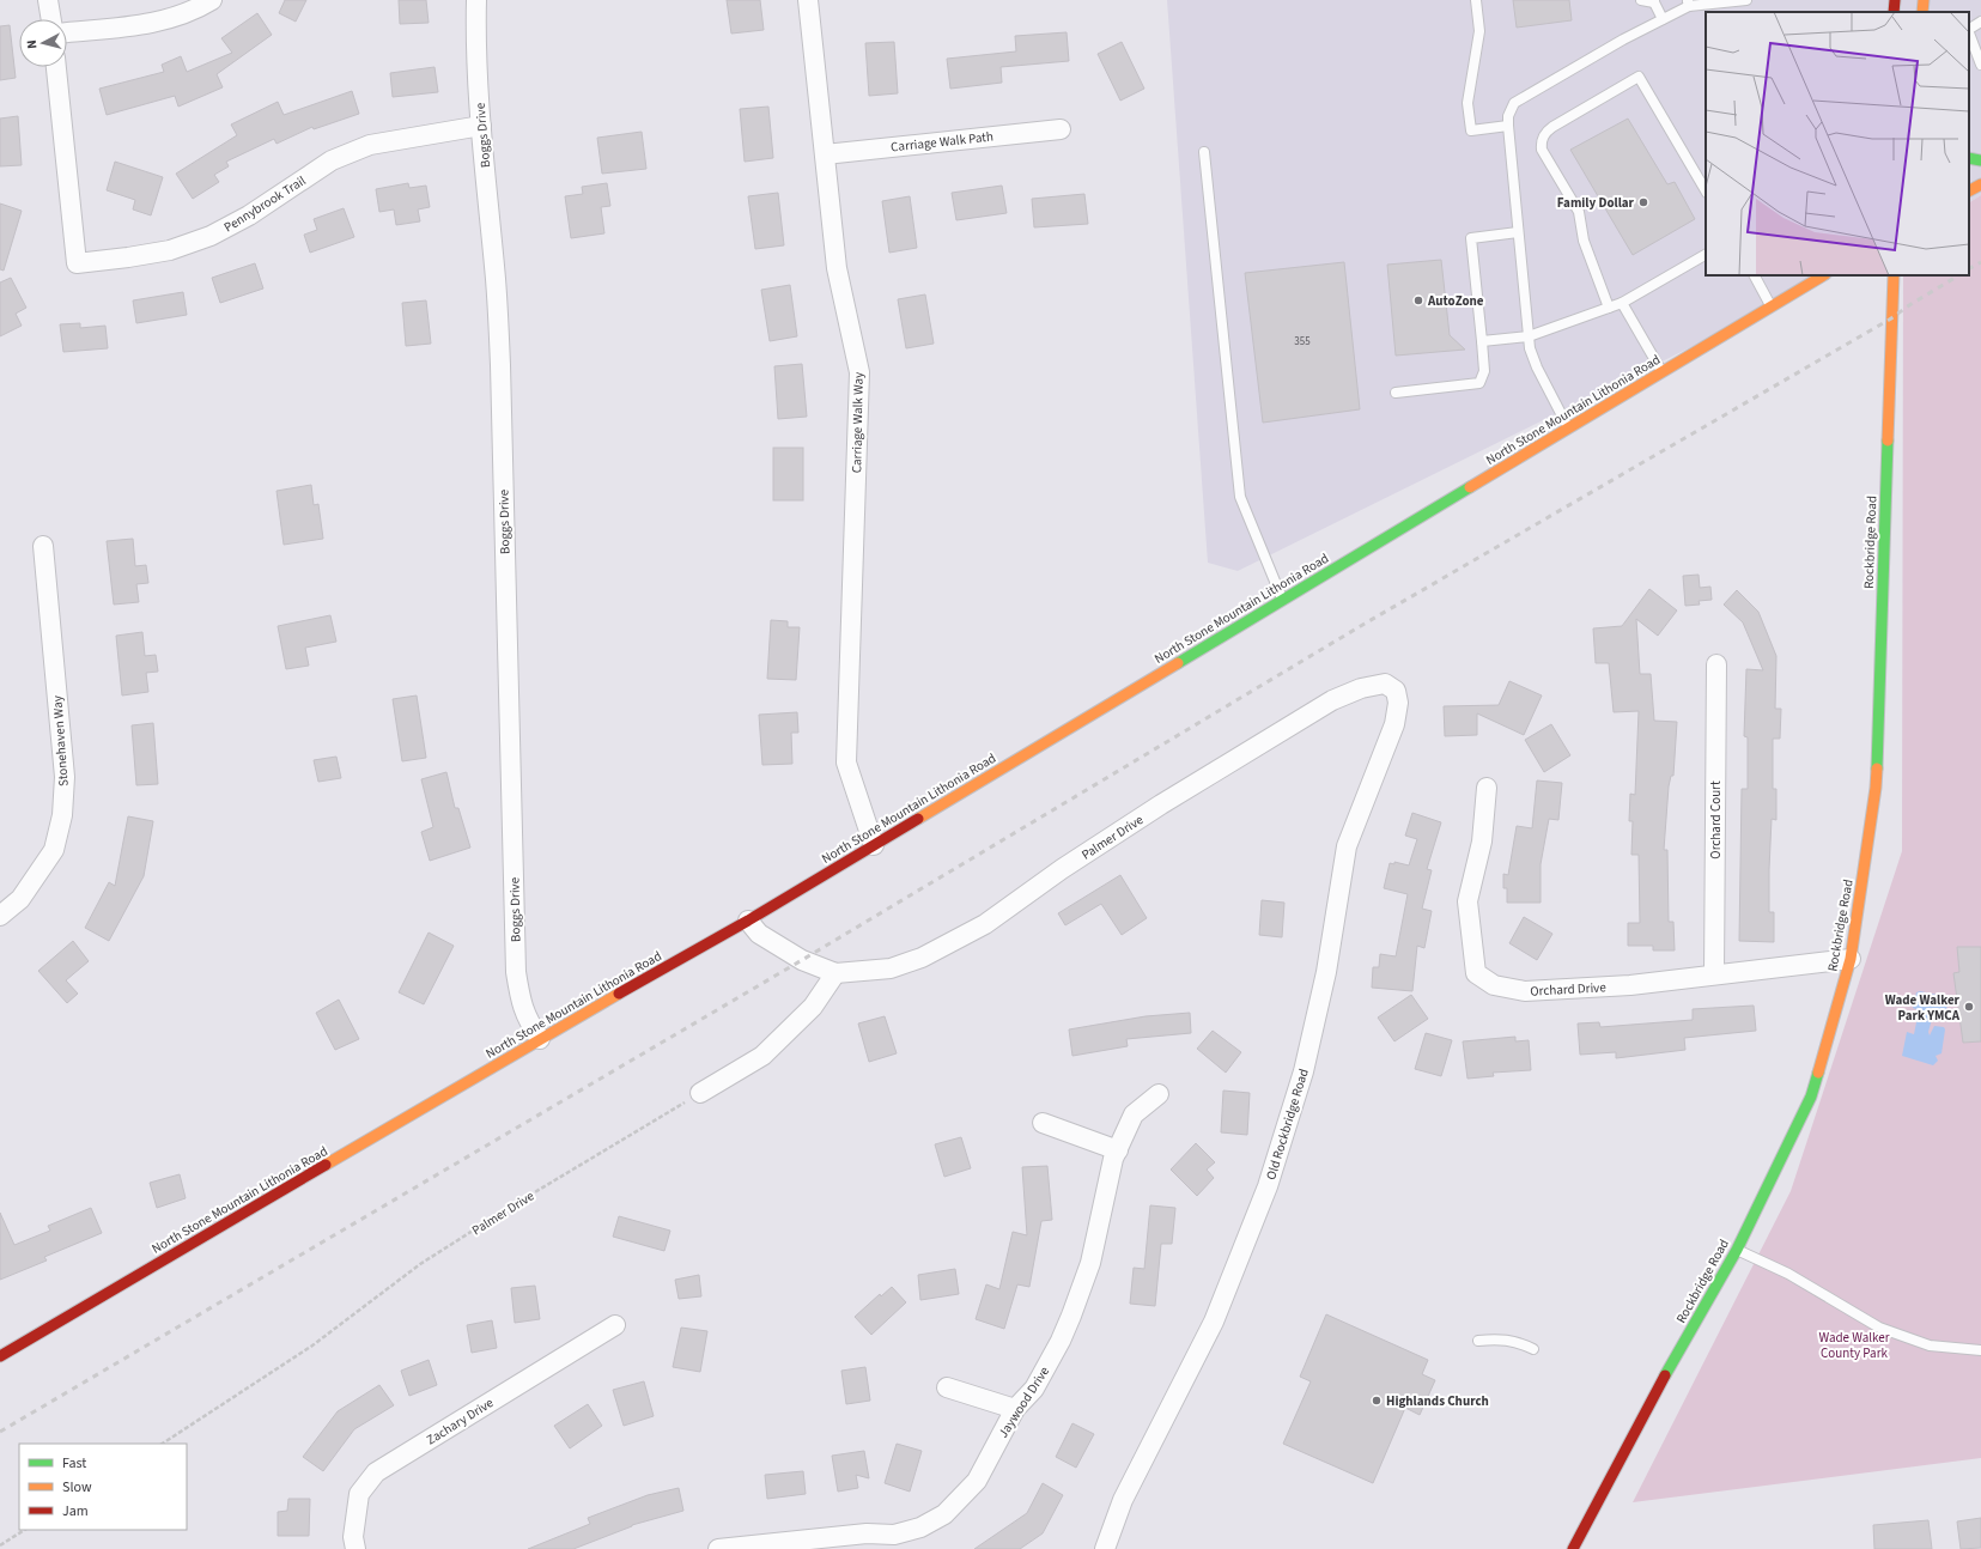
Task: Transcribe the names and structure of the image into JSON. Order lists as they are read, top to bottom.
{
  "streets": {
    "main road": ["North Stone Mountain Lithonia Road", "Rockbridge Road"],
    "street": [
      "Boggs Drive",
      "Carriage Walk Path",
      "Pennybrook Trail",
      "Carriage Walk Way",
      "Stonehaven Way",
      "Orchard Court",
      "Palmer Drive",
      "Orchard Drive",
      "Old Rockbridge Road",
      "Jaywood Drive",
      "Zachary Drive"
    ]
  },
  "crossings": [
    ["Boggs Drive", "Pennybrook Trail"],
    ["Boggs Drive", "North Stone Mountain Lithonia Road"],
    ["Carriage Walk Path", "Carriage Walk Way"],
    ["North Stone Mountain Lithonia Road", "Carriage Walk Way"],
    ["North Stone Mountain Lithonia Road", "Palmer Drive"],
    ["Rockbridge Road", "Orchard Drive"],
    ["Orchard Court", "Orchard Drive"],
    ["Palmer Drive", "Old Rockbridge Road"]
  ],
  "parks": ["Wade Walker County Park"],
  "places": [
    "Family Dollar",
    "AutoZone",
    "Wade Walker Park YMCA",
    "Highlands Church"
  ],
  "house_numbers": ["355"],
  "legend": ["Fast", "Slow", "Jam"],
  "north": "left"
}
